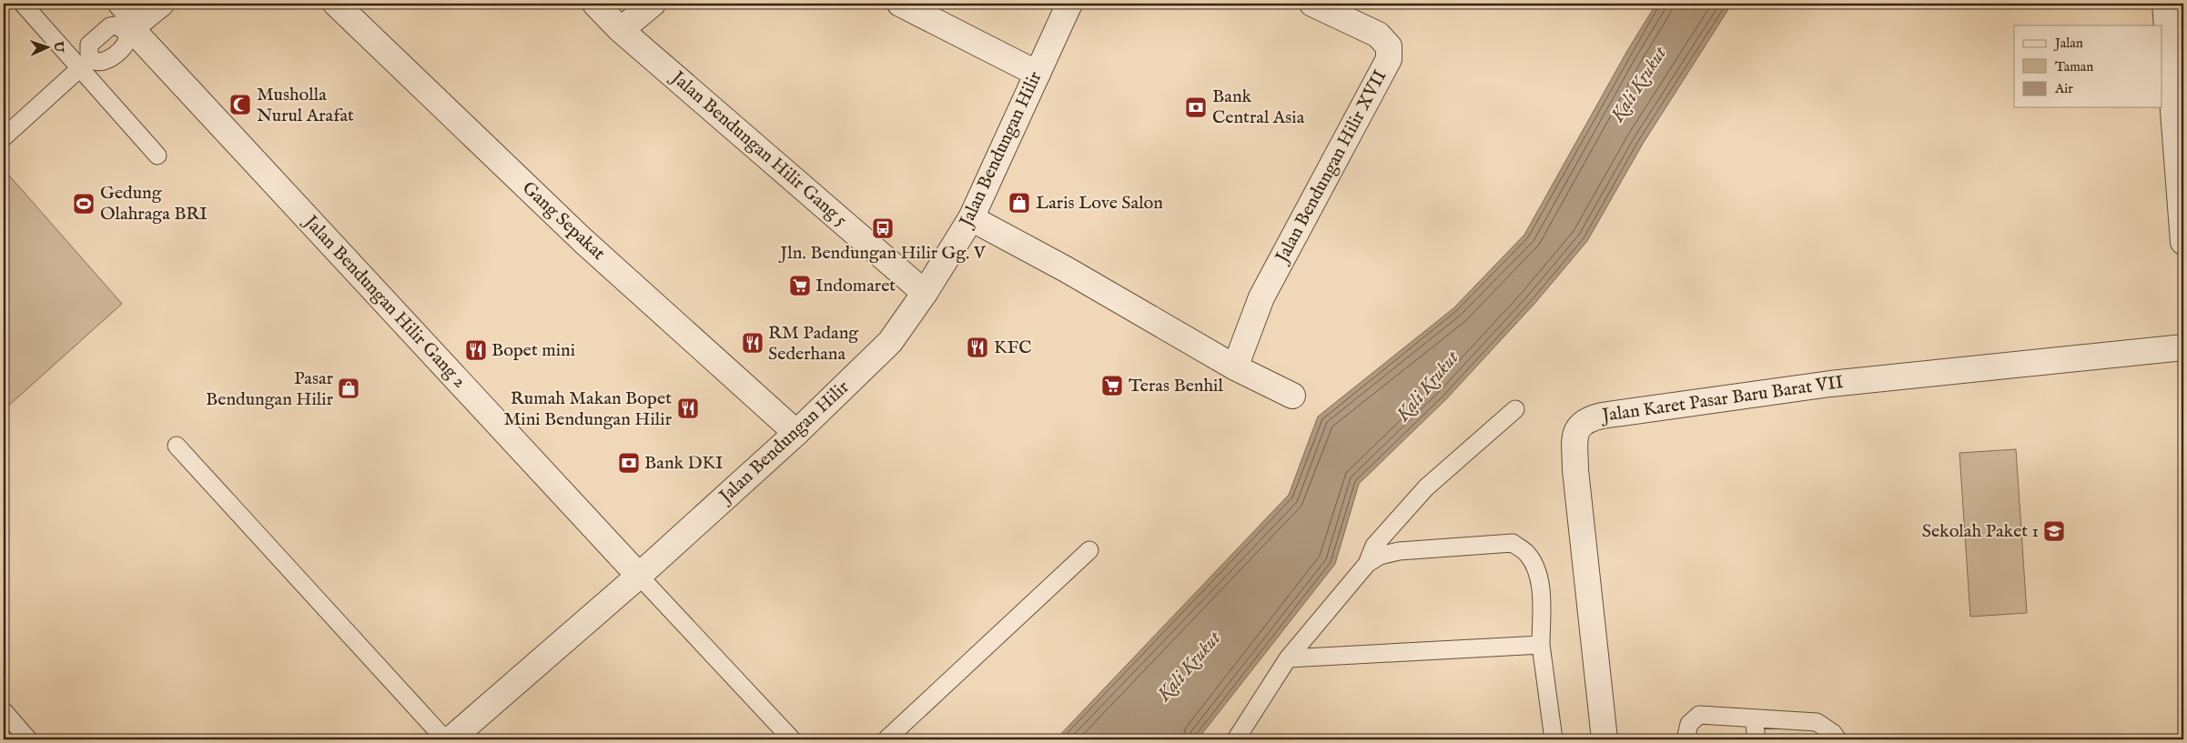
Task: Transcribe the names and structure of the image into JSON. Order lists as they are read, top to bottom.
{
  "streets": {
    "street": [
      "Jalan Bendungan Hilir Gang 5",
      "Jalan Bendungan Hilir",
      "Jalan Bendungan Hilir XVII",
      "Gang Sepakat",
      "Jalan Bendungan Hilir Gang 2",
      "Jalan Karet Pasar Baru Barat VII"
    ]
  },
  "crossings": [
    ["Jalan Bendungan Hilir Gang 5", "Jalan Bendungan Hilir"],
    ["Jalan Bendungan Hilir", "Gang Sepakat"],
    ["Jalan Bendungan Hilir", "Jalan Bendungan Hilir Gang 2"]
  ],
  "water": ["Kali Krukut"],
  "places": {
    "mosque": ["Musholla Nurul Arafat"],
    "bank": ["Bank Central Asia", "Bank DKI"],
    "shop": ["Laris Love Salon", "Pasar Bendungan Hilir"],
    "sports": ["Gedung Olahraga BRI"],
    "bus stop": ["Jln. Bendungan Hilir Gg. V"],
    "supermarket": ["Indomaret", "Teras Benhil"],
    "restaurant": [
      "RM Padang Sederhana",
      "KFC",
      "Bopet mini",
      "Rumah Makan Bopet Mini Bendungan Hilir"
    ],
    "school or university": ["Sekolah Paket 1"]
  },
  "legend": ["Jalan", "Taman", "Air"],
  "north": "right"
}
